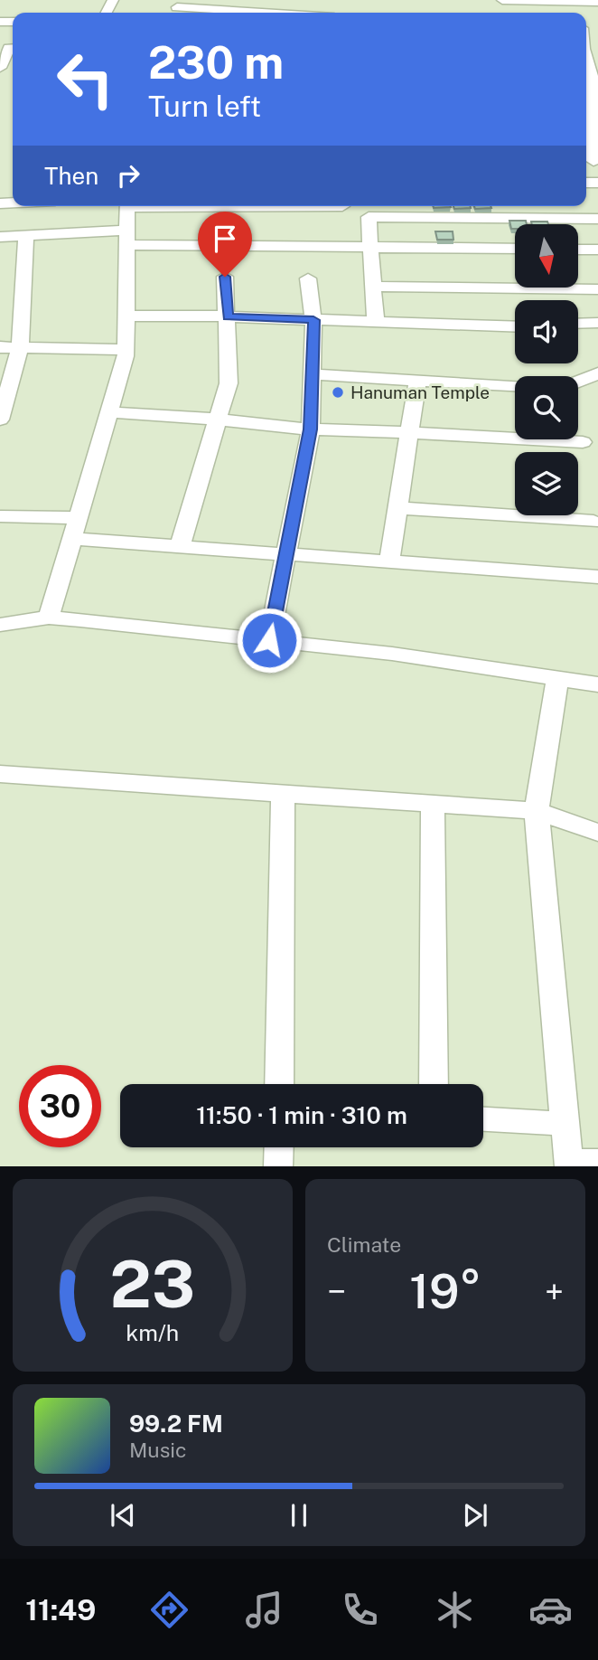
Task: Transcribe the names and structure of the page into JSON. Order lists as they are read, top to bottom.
{
  "places": ["Hanuman Temple"],
  "north": "bottom",
  "page": {
    "turn": ["230 m", "Turn left"],
    "then": "Then",
    "limit": "30",
    "trip": "11:50 · 1 min · 310 m",
    "tile": "Climate",
    "heat": ["−", "19°", "+"],
    "song": ["99.2 FM", "Music"],
    "tabs": "11:49",
    "gauge": ["23", "km/h"]
  }
}
